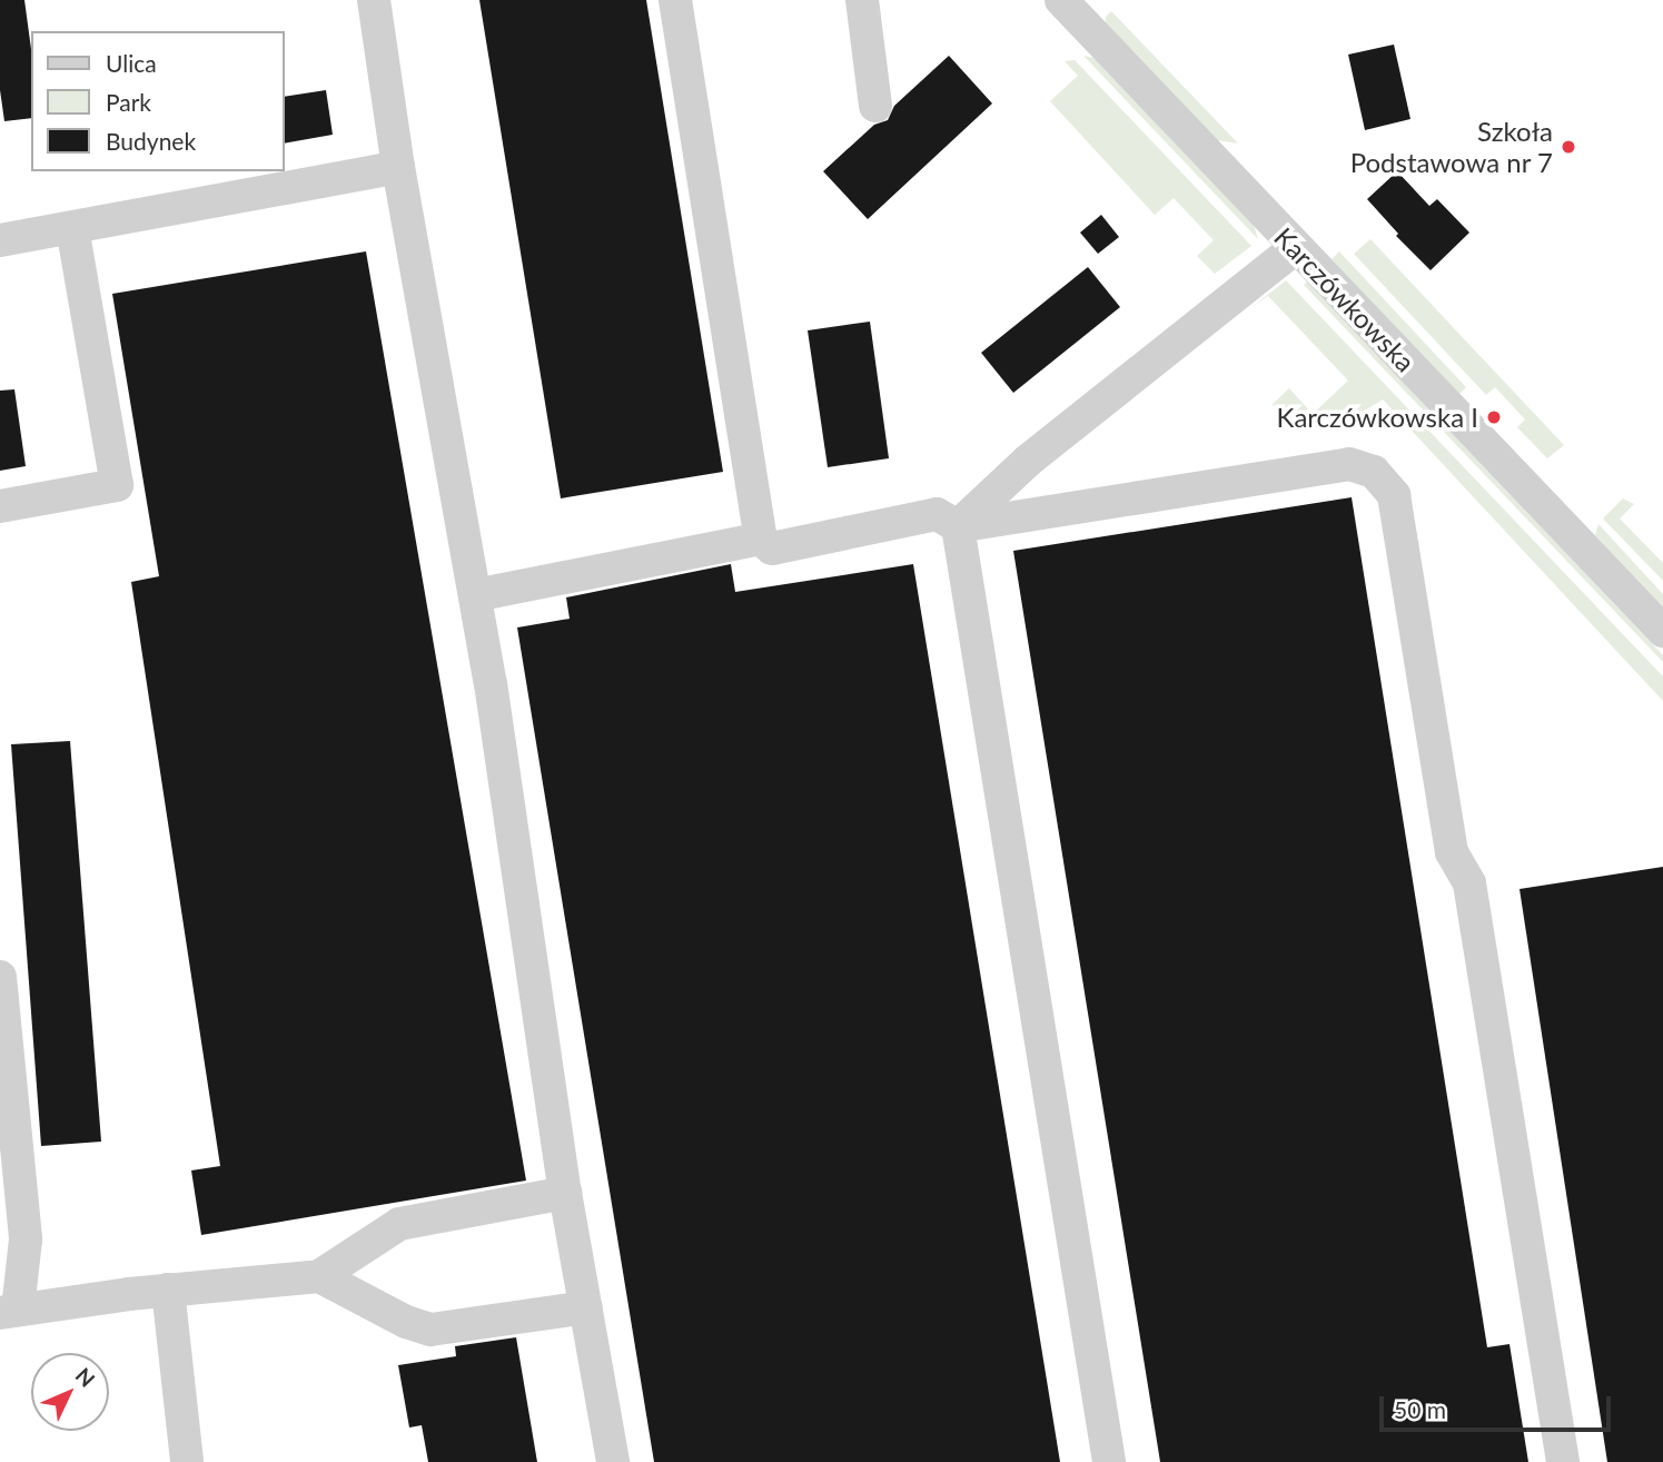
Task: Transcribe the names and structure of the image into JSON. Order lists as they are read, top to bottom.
{
  "streets": {
    "street": ["Karczówkowska"]
  },
  "places": ["Szkoła Podstawowa nr 7", "Karczówkowska I"],
  "legend": ["Ulica", "Park", "Budynek"],
  "scale_bar": "50 m",
  "north": "top right"
}
